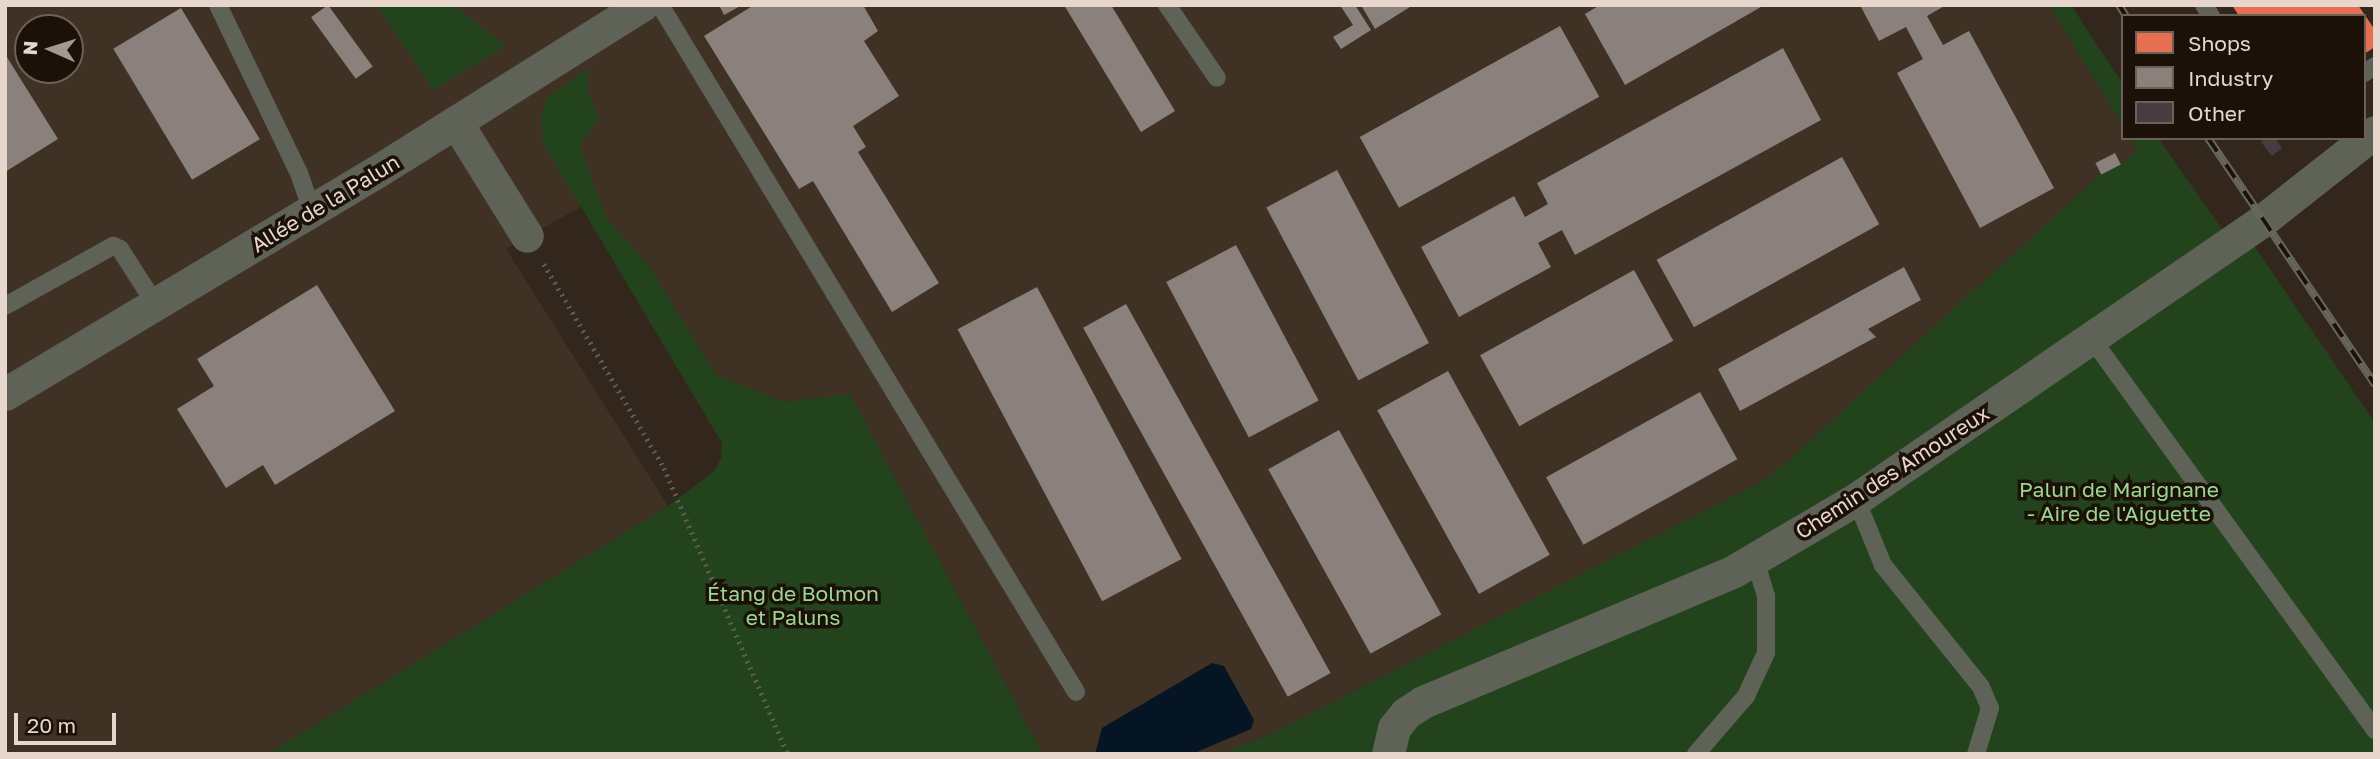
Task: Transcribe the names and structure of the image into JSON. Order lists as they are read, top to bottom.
{
  "streets": {
    "street": ["Allée de la Palun", "Chemin des Amoureux"]
  },
  "parks": ["Palun de Marignane - Aire de l'Aiguette", "Étang de Bolmon et Paluns"],
  "legend": ["Shops", "Industry", "Other"],
  "scale_bar": "20 m",
  "north": "left"
}
